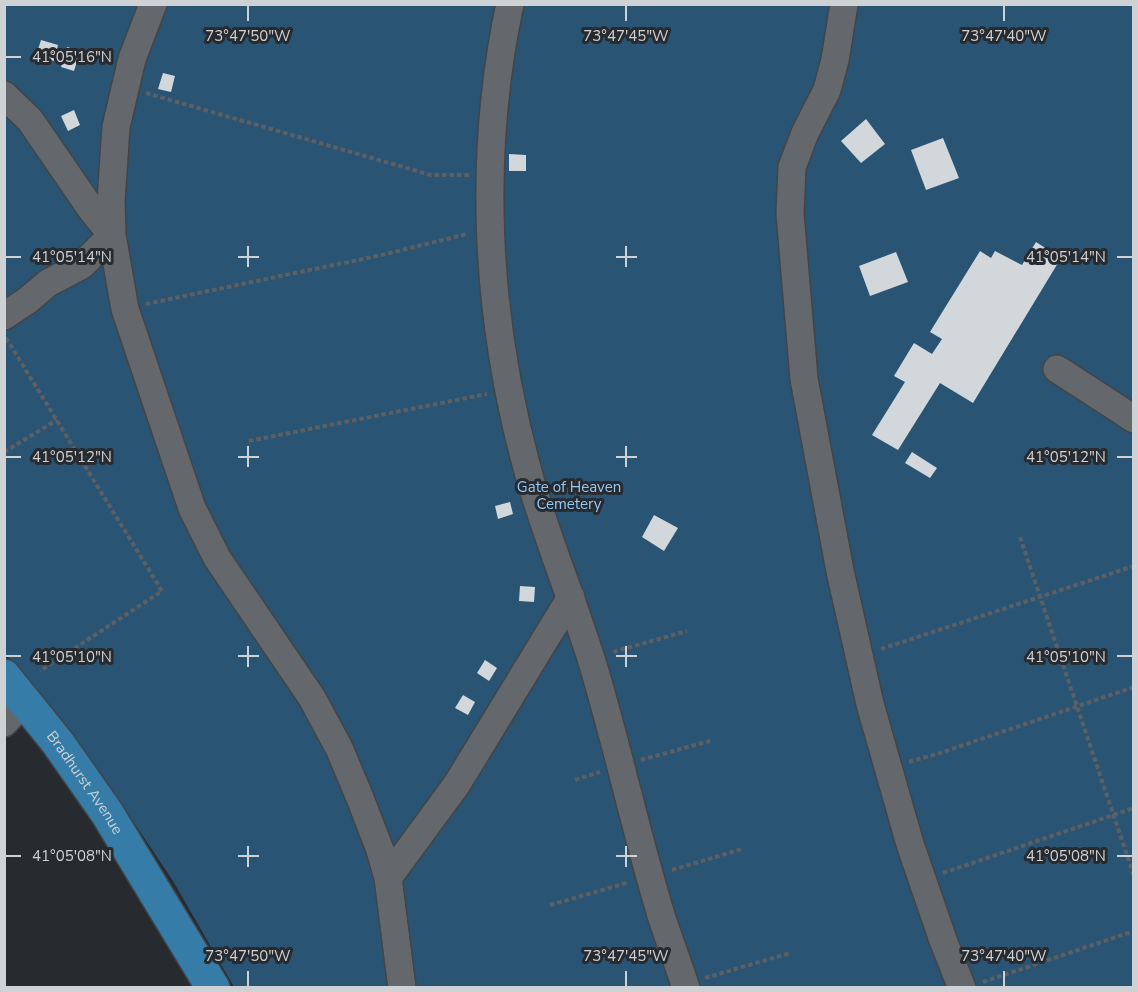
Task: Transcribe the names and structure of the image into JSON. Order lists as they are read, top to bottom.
{
  "streets": {
    "main road": ["Bradhurst Avenue"]
  },
  "parks": ["Gate of Heaven Cemetery"],
  "coordinates": [
    "73°47'50\"W",
    "73°47'45\"W",
    "73°47'40\"W",
    "41°05'16\"N",
    "41°05'14\"N",
    "41°05'12\"N",
    "41°05'10\"N",
    "41°05'08\"N"
  ]
}
